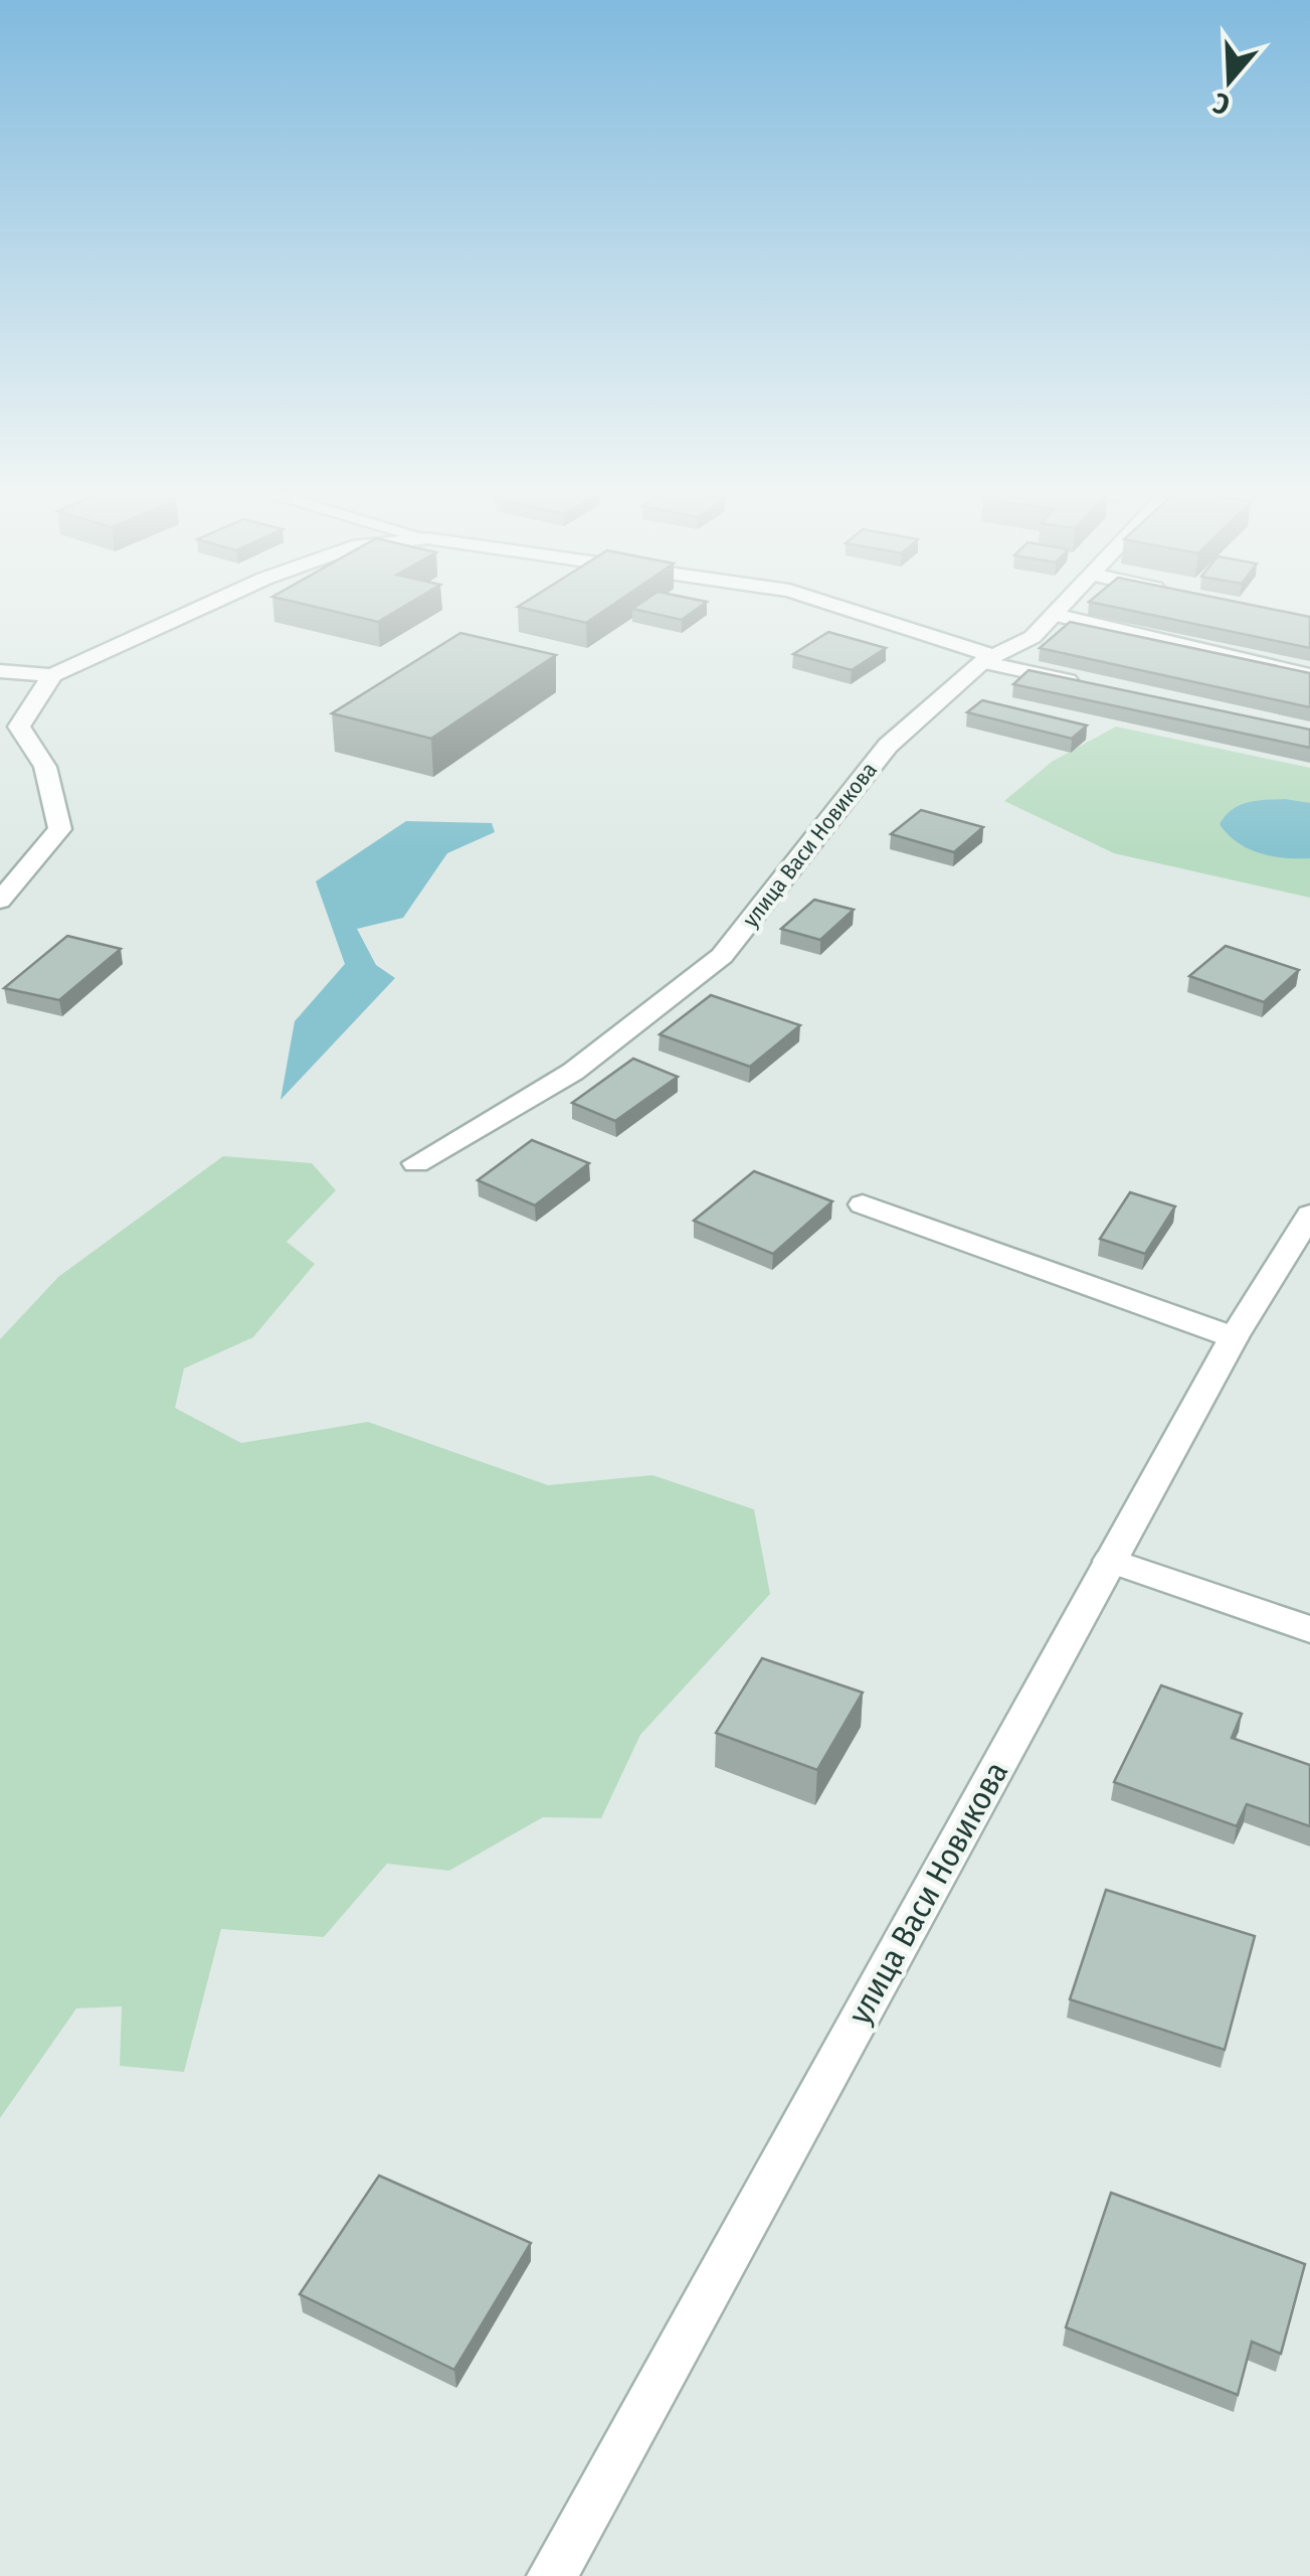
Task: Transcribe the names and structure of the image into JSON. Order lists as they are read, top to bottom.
{
  "streets": {
    "street": ["улица Васи Новикова"]
  },
  "north": "bottom"
}
